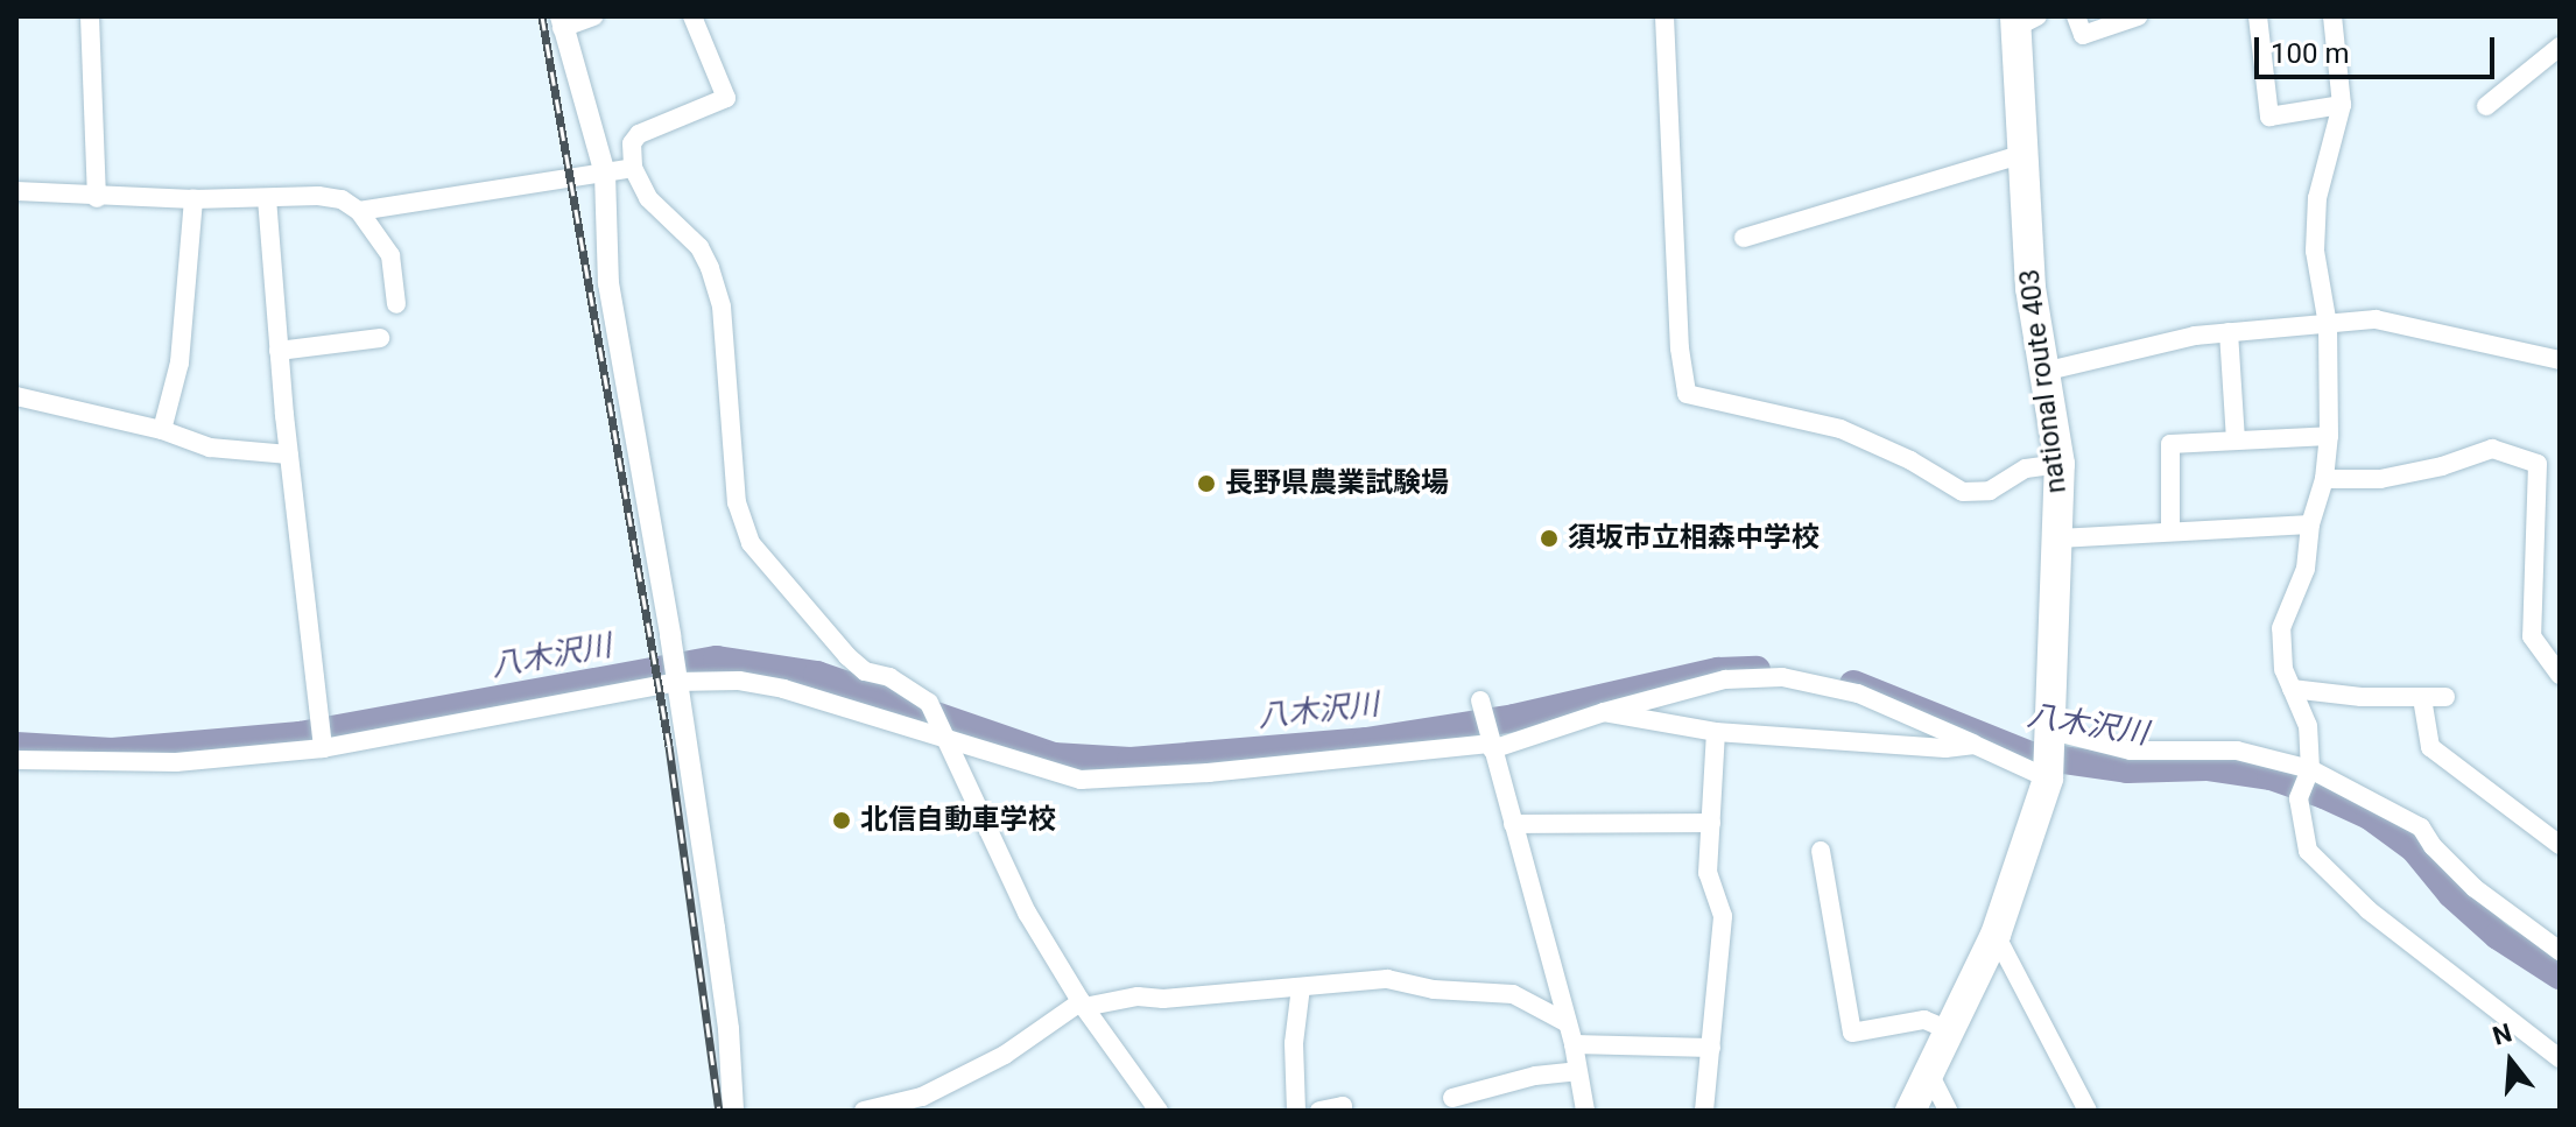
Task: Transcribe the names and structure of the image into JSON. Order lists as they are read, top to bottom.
{
  "streets": {
    "highway": ["national route 403"]
  },
  "water": ["八木沢川"],
  "places": ["長野県農業試験場", "須坂市立相森中学校", "北信自動車学校"],
  "scale_bar": "100 m",
  "north": "top"
}
